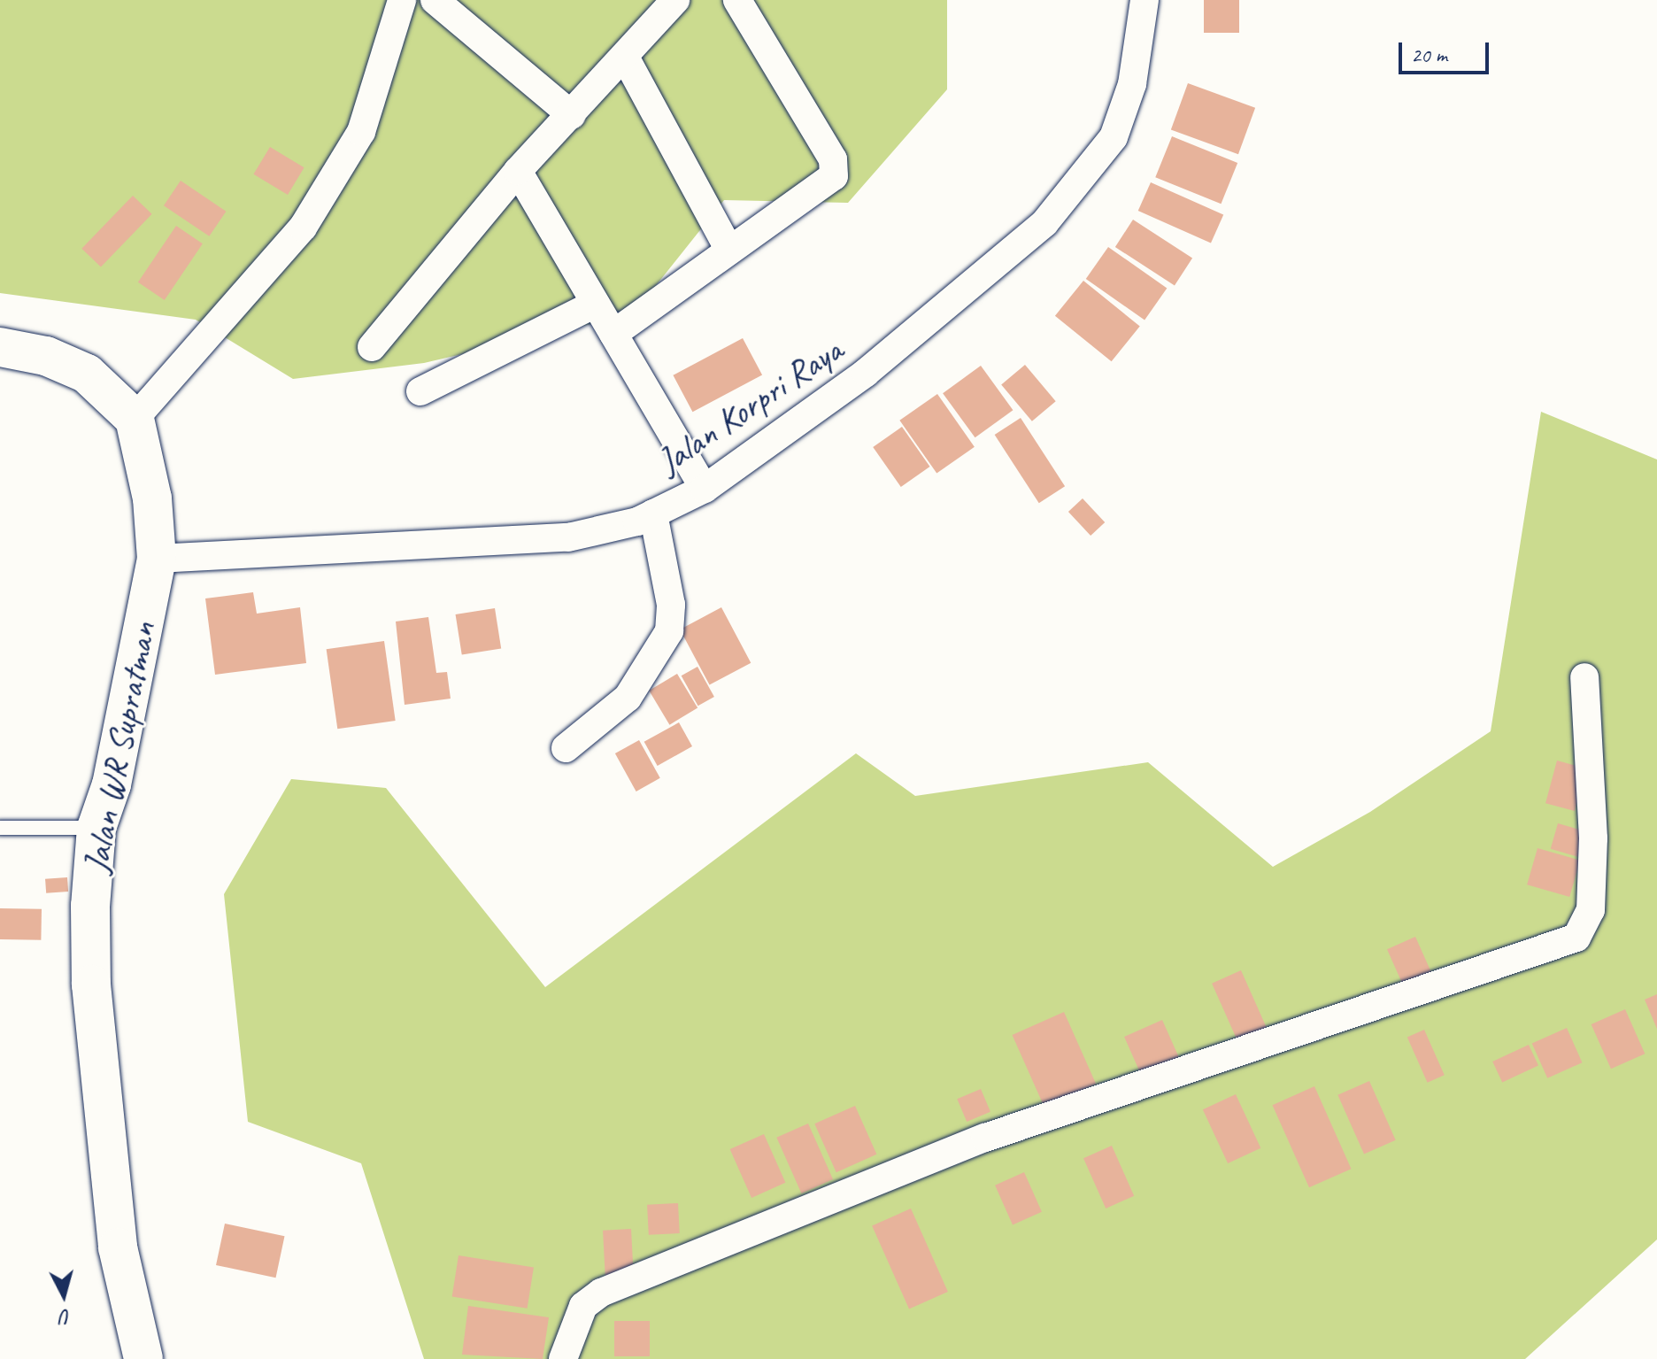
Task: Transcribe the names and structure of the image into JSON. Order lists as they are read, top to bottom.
{
  "streets": {
    "highway": ["Jalan WR Supratman"],
    "street": ["Jalan Korpri Raya"]
  },
  "crossings": [
    ["Jalan Korpri Raya", "Jalan WR Supratman"]
  ],
  "scale_bar": "20 m",
  "north": "bottom"
}
